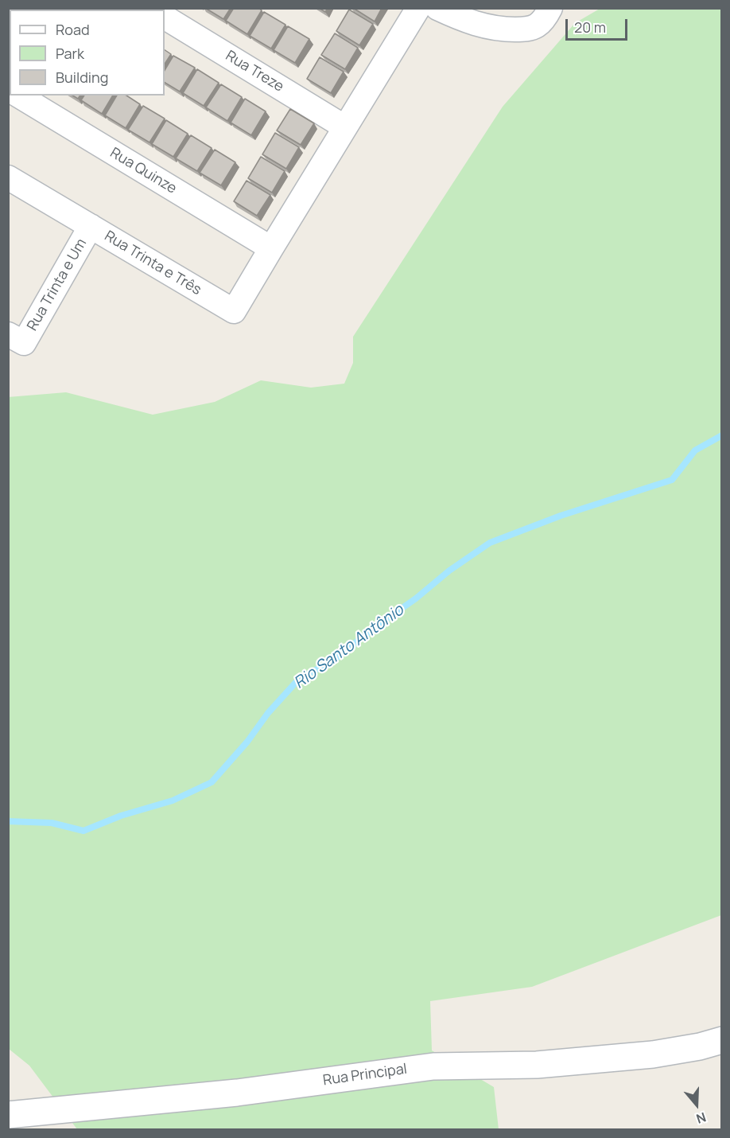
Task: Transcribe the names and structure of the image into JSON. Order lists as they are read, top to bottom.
{
  "streets": {
    "street": [
      "Rua Treze",
      "Rua Quinze",
      "Rua Trinta e Três",
      "Rua Trinta e Um",
      "Rua Principal"
    ]
  },
  "crossings": [
    ["Rua Quinze", "Rua Trinta e Três"],
    ["Rua Trinta e Três", "Rua Trinta e Um"]
  ],
  "water": ["Rio Santo Antônio"],
  "legend": ["Road", "Park", "Building"],
  "scale_bar": "20 m",
  "north": "bottom"
}
